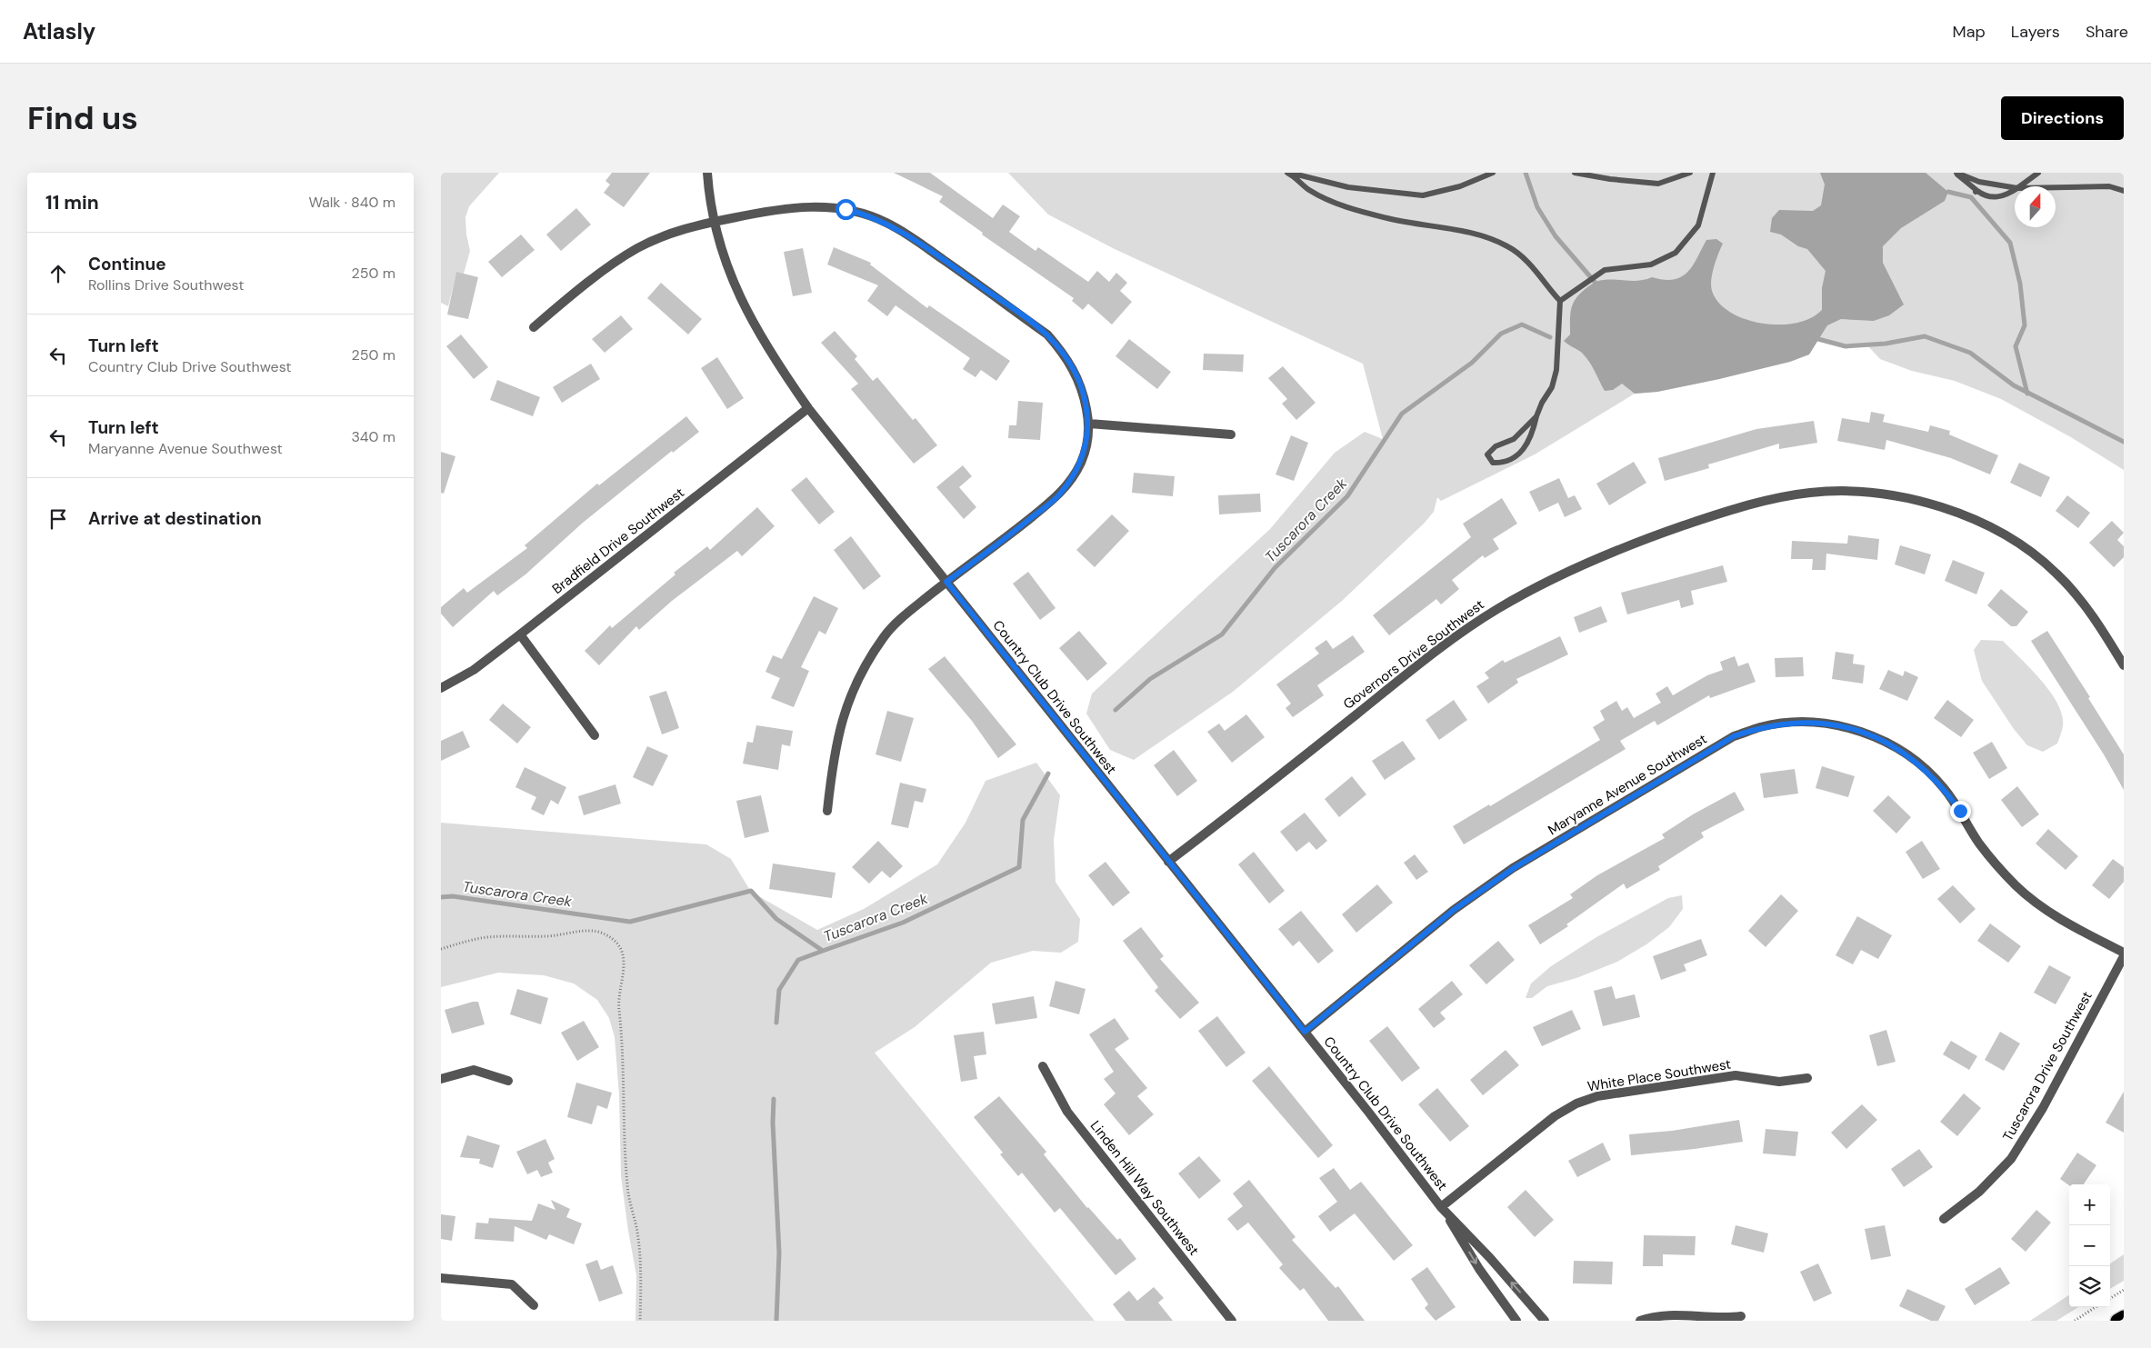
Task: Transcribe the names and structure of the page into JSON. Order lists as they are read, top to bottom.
{
  "streets": {
    "street": [
      "Bradfield Drive Southwest",
      "Governors Drive Southwest",
      "Country Club Drive Southwest",
      "Maryanne Avenue Southwest",
      "Tuscarora Drive Southwest",
      "White Place Southwest",
      "Linden Hill Way Southwest"
    ]
  },
  "crossings": [
    ["Bradfield Drive Southwest", "Country Club Drive Southwest"],
    ["Governors Drive Southwest", "Country Club Drive Southwest"],
    ["Country Club Drive Southwest", "Maryanne Avenue Southwest"],
    ["Country Club Drive Southwest", "White Place Southwest"]
  ],
  "water": ["Tuscarora Creek"],
  "north": "top",
  "page": {
    "header": "Atlasly",
    "nav": ["Map", "Layers", "Share"],
    "buttons": "Directions",
    "title": "Find us",
    "heading": ["11 min", "Walk · 840 m"],
    "list": [
      ["Continue", "Rollins Drive Southwest", "250 m"],
      ["Turn left", "Country Club Drive Southwest", "250 m"],
      ["Turn left", "Maryanne Avenue Southwest", "340 m"],
      "Arrive at destination"
    ],
    "map_buttons": ["+", "−"]
  }
}
